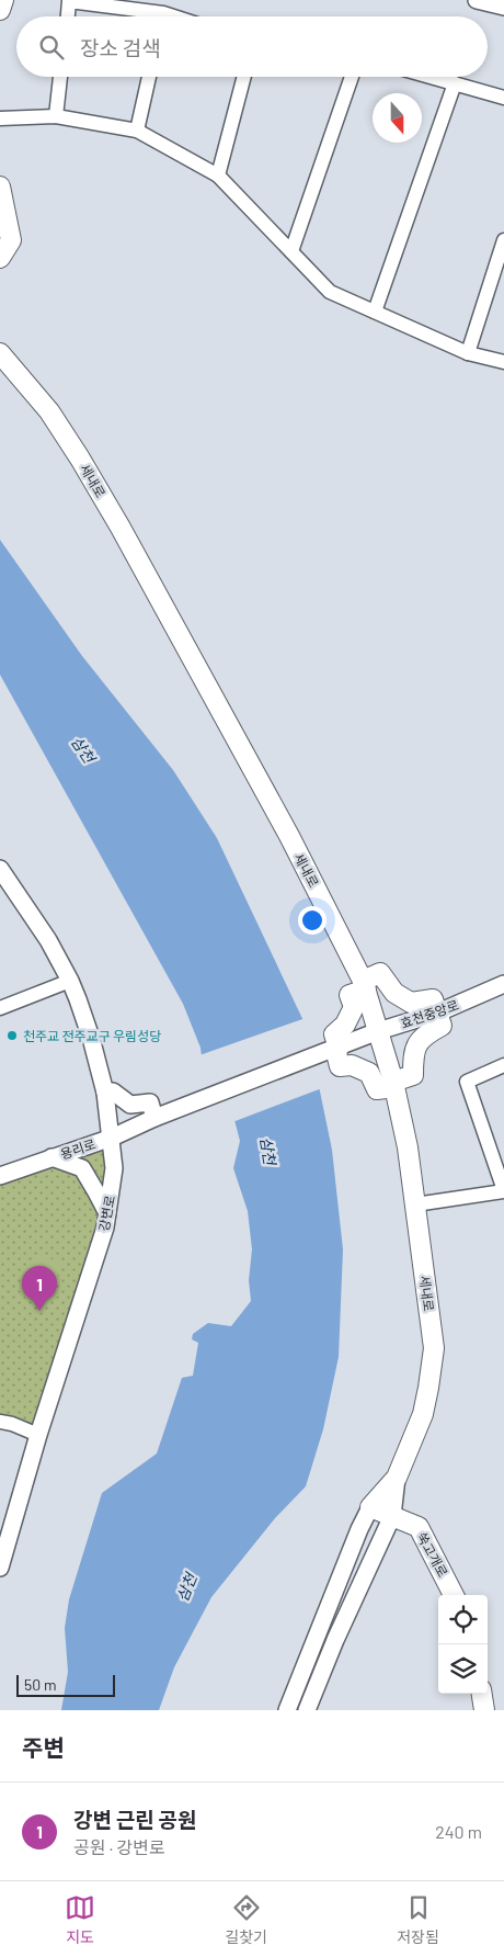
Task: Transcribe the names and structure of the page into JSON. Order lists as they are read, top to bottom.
{
  "streets": {
    "main road": ["세내로", "쑥고개로"],
    "street": ["효천중앙로", "용리로", "강변로"]
  },
  "crossings": [
    ["세내로", "효천중앙로"],
    ["세내로", "쑥고개로"],
    ["효천중앙로", "용리로"],
    ["용리로", "강변로"]
  ],
  "water": ["삼천"],
  "places": ["천주교 전주교구 우림성당"],
  "scale_bar": "50 m",
  "north": "bottom",
  "page": {
    "search": "장소 검색",
    "pins": "1",
    "scale": "50 m",
    "heading": "주변",
    "list": [
      {
        "mark": "1",
        "name": "강변 근린 공원",
        "note": "공원 · 강변로",
        "value": "240 m"
      }
    ],
    "nav": ["지도", "길찾기", "저장됨"]
  }
}
